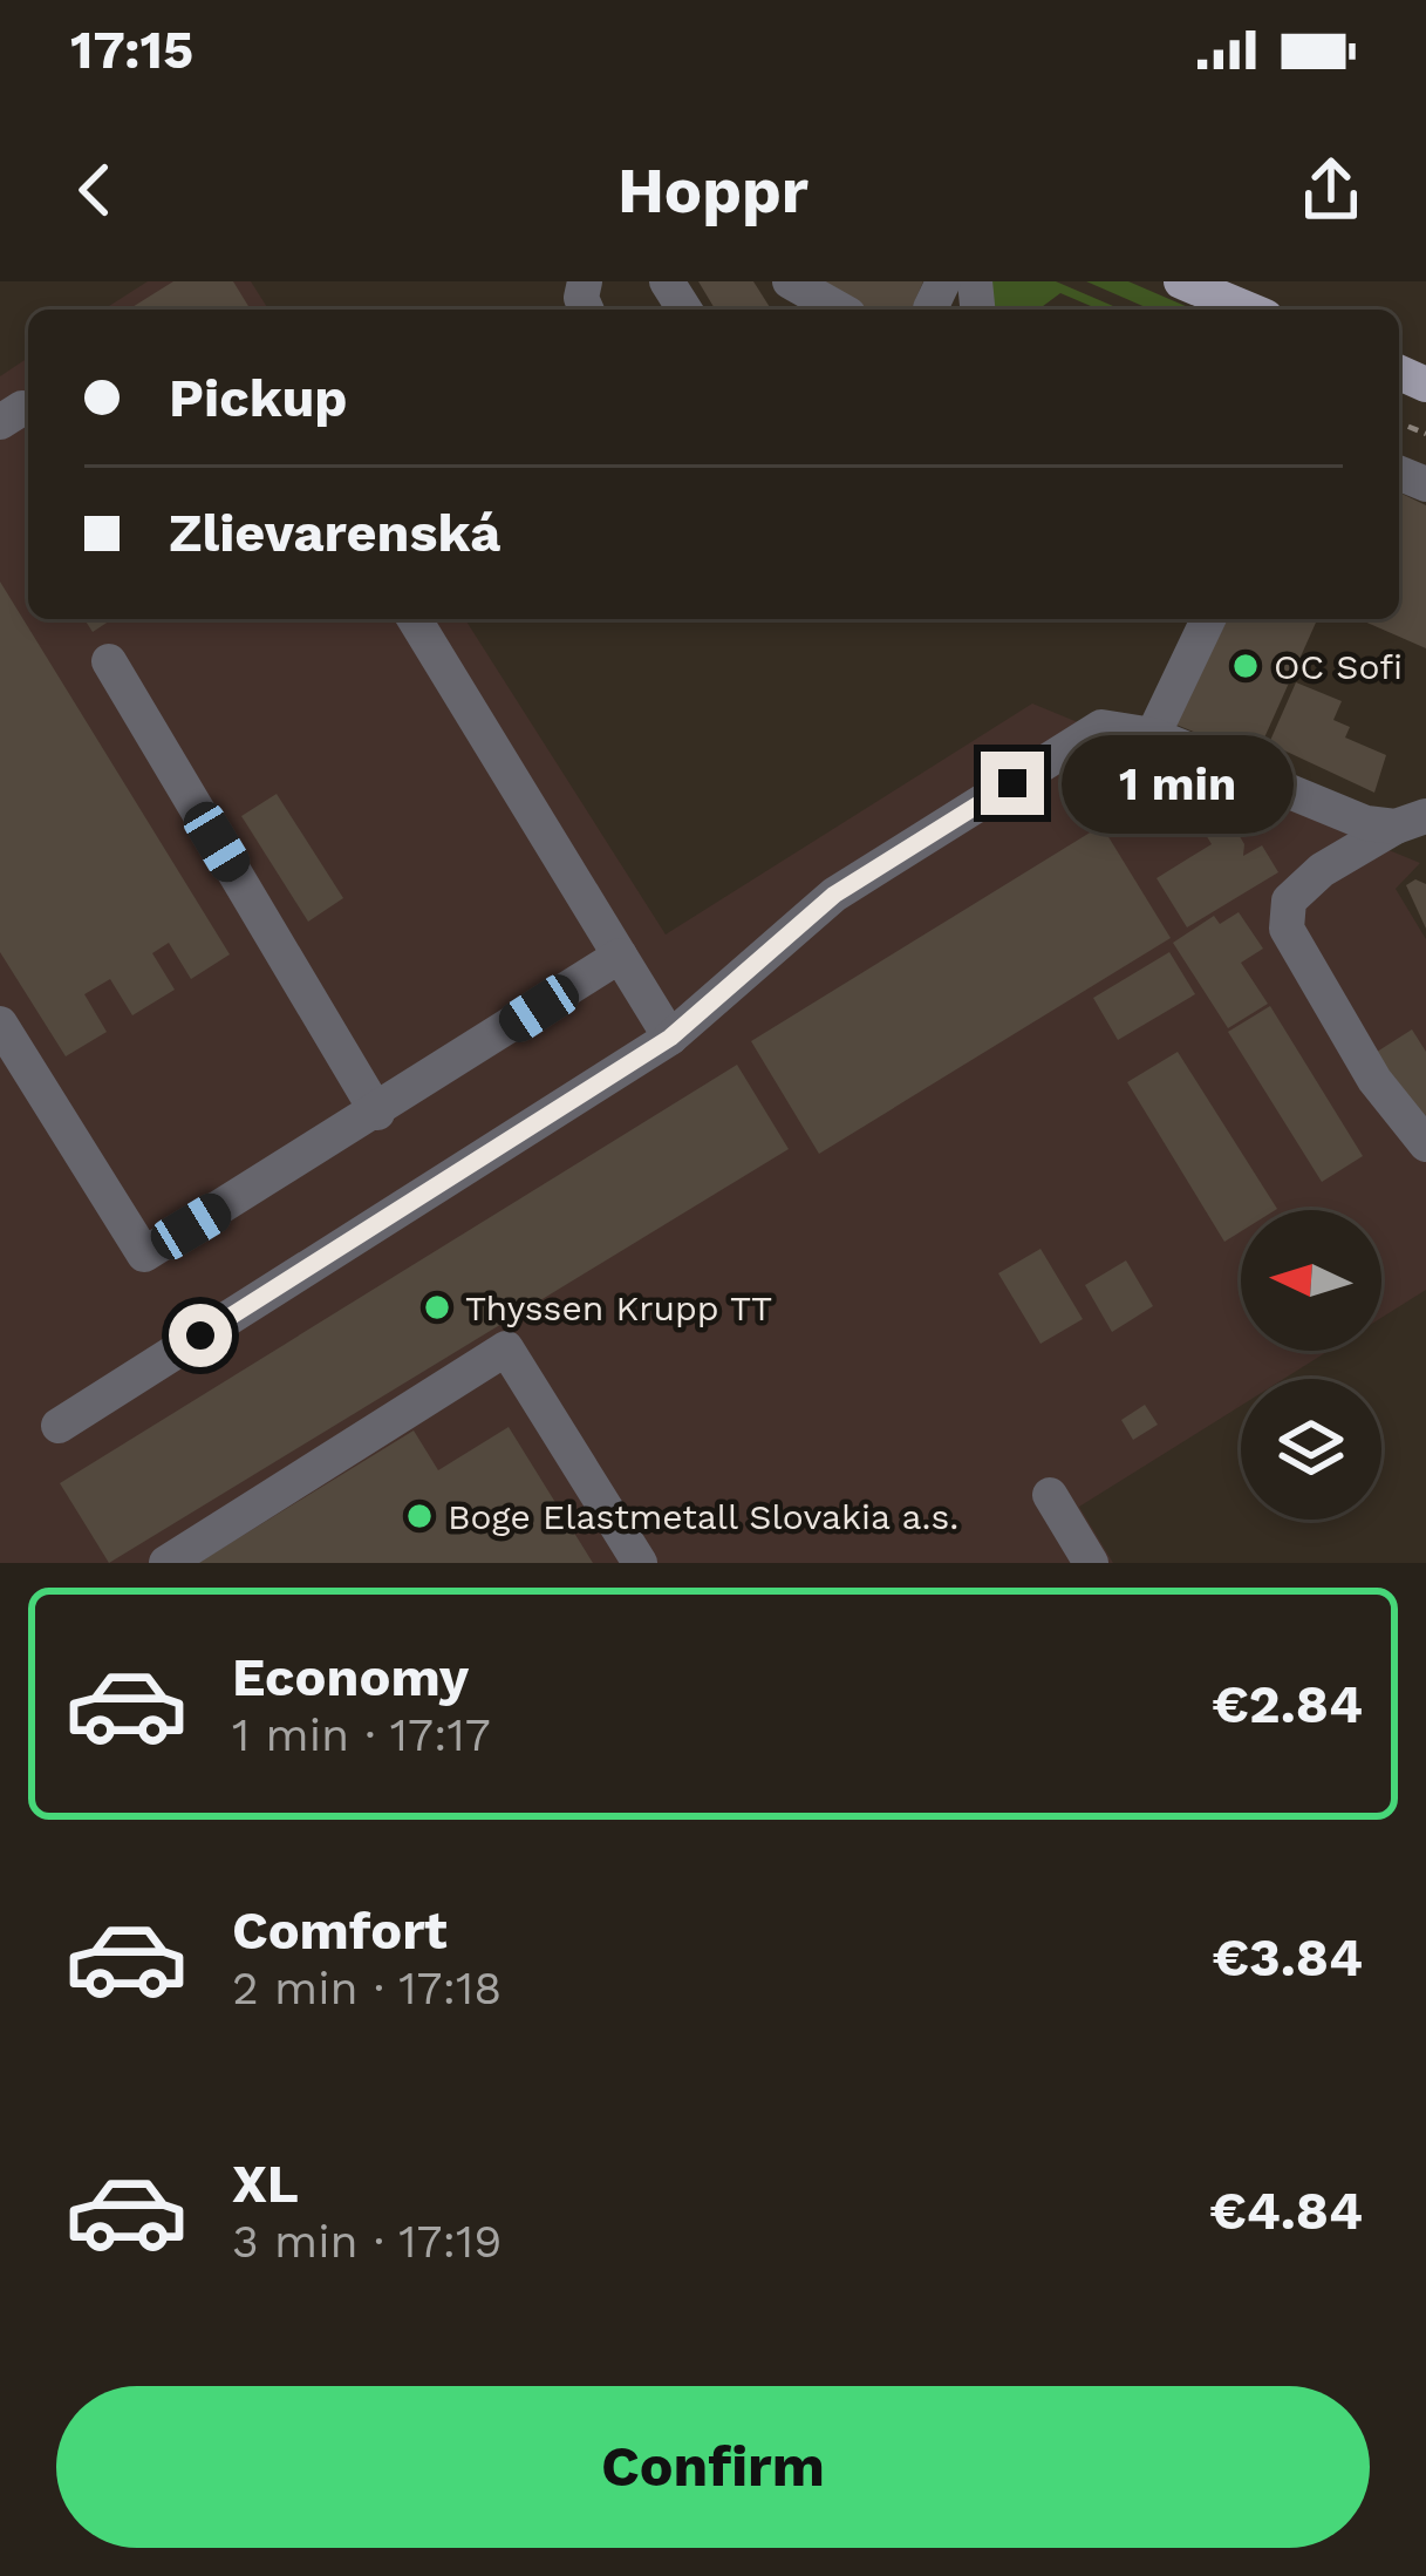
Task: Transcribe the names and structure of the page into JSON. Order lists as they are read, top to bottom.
{
  "places": ["OC Sofi", "Thyssen Krupp TT", "Boge Elastmetall Slovakia a.s."],
  "north": "left",
  "page": {
    "status": "17:15",
    "header": "Hoppr",
    "banner": ["Pickup", "Zlievarenská"],
    "bubble": "1 min",
    "list": [
      {
        "name": "Economy",
        "note": "1 min · 17:17",
        "value": "€2.84"
      },
      {
        "name": "Comfort",
        "note": "2 min · 17:18",
        "value": "€3.84"
      },
      {
        "name": "XL",
        "note": "3 min · 17:19",
        "value": "€4.84"
      }
    ],
    "buttons": "Confirm"
  }
}
